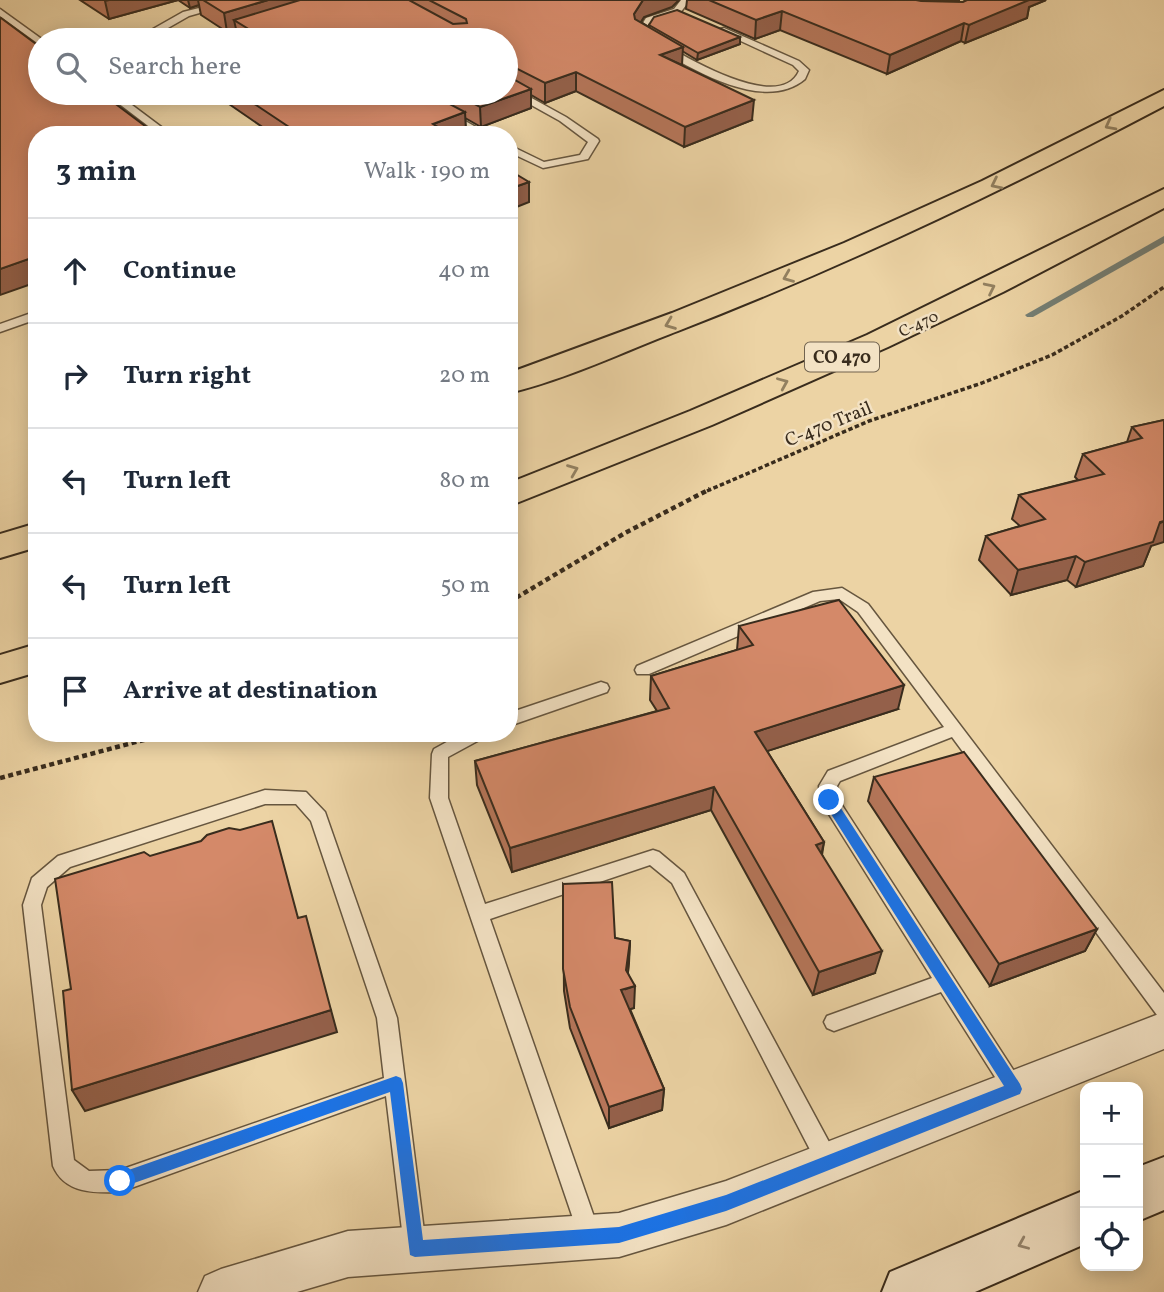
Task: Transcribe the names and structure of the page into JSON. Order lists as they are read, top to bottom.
{
  "streets": {
    "highway": ["C-470", "CO 470"],
    "path": ["C-470 Trail"]
  },
  "page": {
    "search": "Search here",
    "heading": ["3 min", "Walk · 190 m"],
    "list": [
      ["Continue", "40 m"],
      ["Turn right", "20 m"],
      ["Turn left", "80 m"],
      ["Turn left", "50 m"],
      "Arrive at destination"
    ],
    "map_buttons": ["+", "−"]
  }
}
